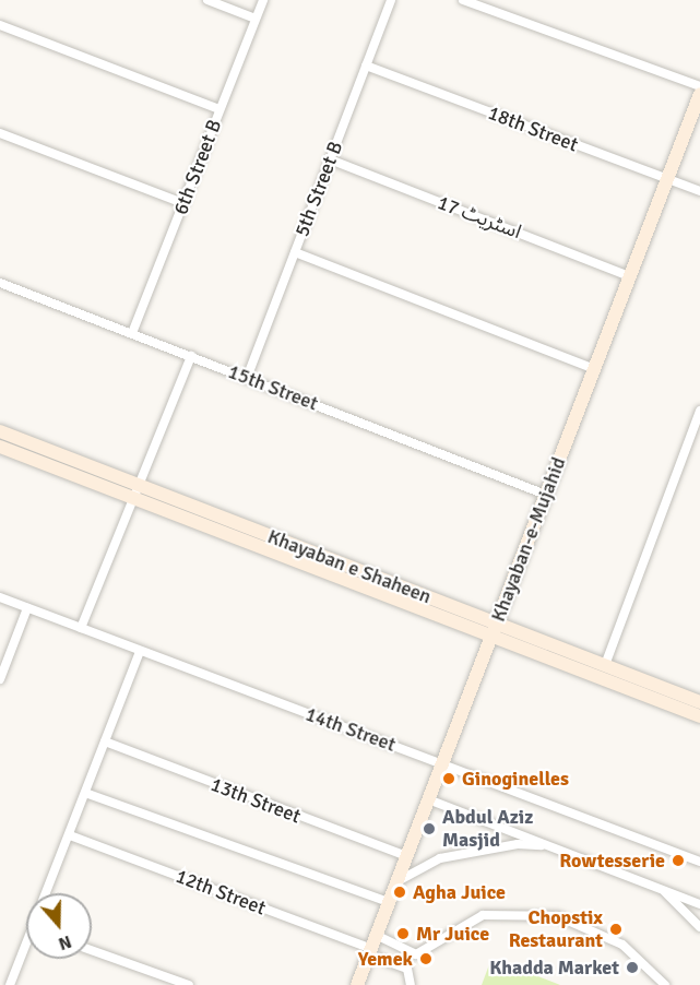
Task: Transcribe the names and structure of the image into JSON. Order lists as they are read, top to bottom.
{
  "streets": {
    "main road": ["Khayaban-e-Mujahid", "Khayaban e Shaheen"],
    "street": [
      "18th Street",
      "6th Street B",
      "5th Street B",
      "اسٹریٹ 17",
      "15th Street",
      "14th Street",
      "13th Street",
      "12th Street"
    ]
  },
  "crossings": [
    ["18th Street", "5th Street B"],
    ["18th Street", "Khayaban-e-Mujahid"],
    ["6th Street B", "15th Street"],
    ["5th Street B", "اسٹریٹ 17"],
    ["5th Street B", "15th Street"],
    ["اسٹریٹ 17", "Khayaban-e-Mujahid"],
    ["15th Street", "Khayaban-e-Mujahid"],
    ["Khayaban-e-Mujahid", "Khayaban e Shaheen"],
    ["Khayaban-e-Mujahid", "14th Street"],
    ["Khayaban-e-Mujahid", "13th Street"],
    ["Khayaban-e-Mujahid", "12th Street"]
  ],
  "places": [
    "Ginoginelles",
    "Abdul Aziz Masjid",
    "Rowtesserie",
    "Agha Juice",
    "Chopstix Restaurant",
    "Mr Juice",
    "Yemek",
    "Khadda Market"
  ],
  "north": "bottom"
}
